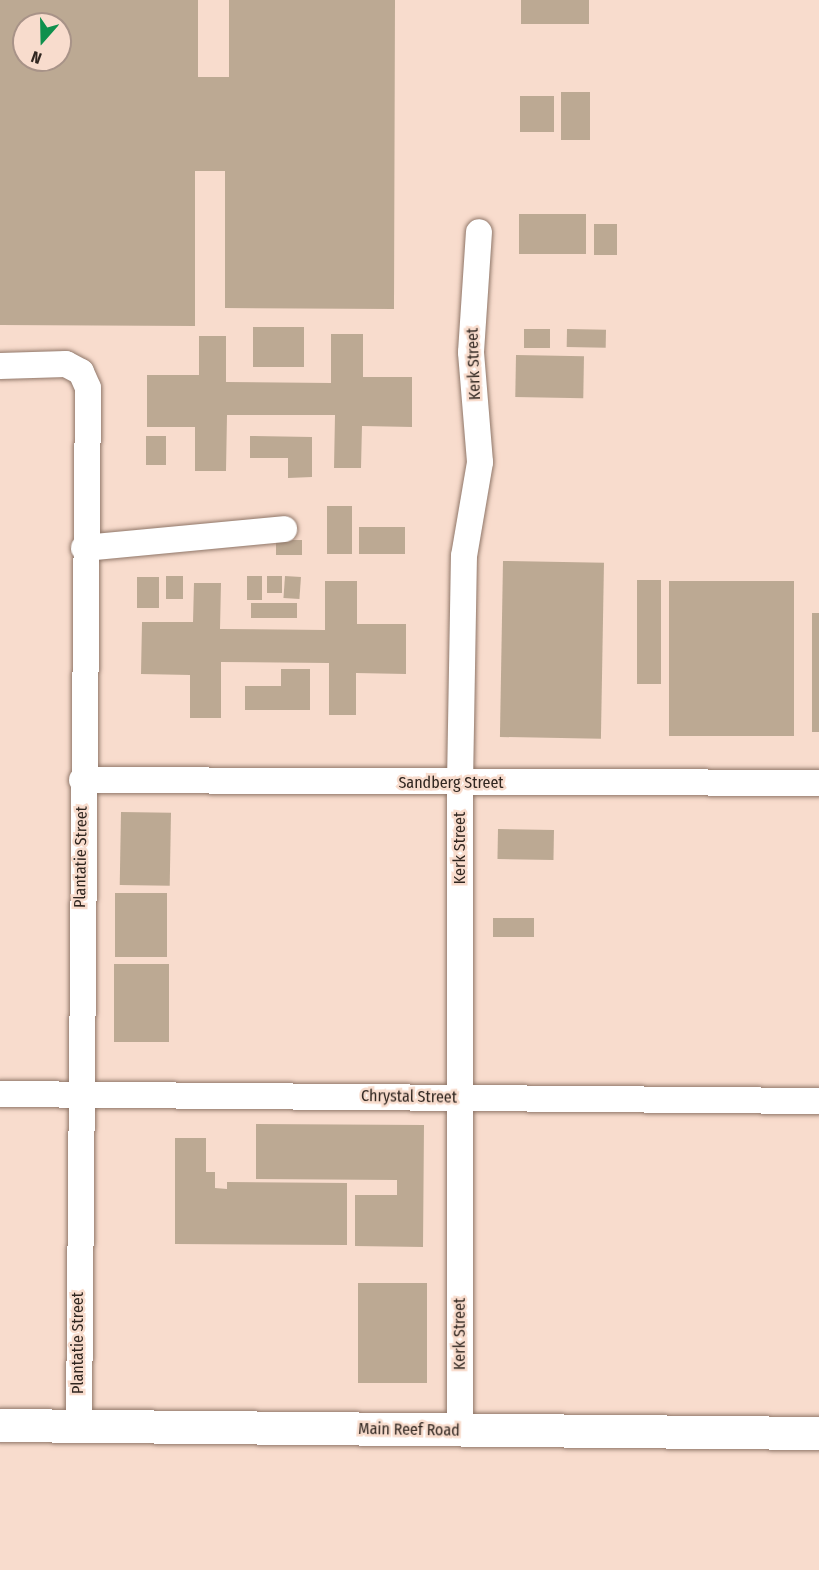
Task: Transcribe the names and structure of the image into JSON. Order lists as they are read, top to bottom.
{
  "streets": {
    "main road": ["Main Reef Road"],
    "street": [
      "Kerk Street",
      "Sandberg Street",
      "Plantatie Street",
      "Chrystal Street"
    ]
  },
  "crossings": [
    ["Kerk Street", "Sandberg Street"],
    ["Kerk Street", "Chrystal Street"],
    ["Kerk Street", "Main Reef Road"],
    ["Sandberg Street", "Plantatie Street"],
    ["Plantatie Street", "Chrystal Street"],
    ["Plantatie Street", "Main Reef Road"]
  ],
  "north": "bottom"
}
